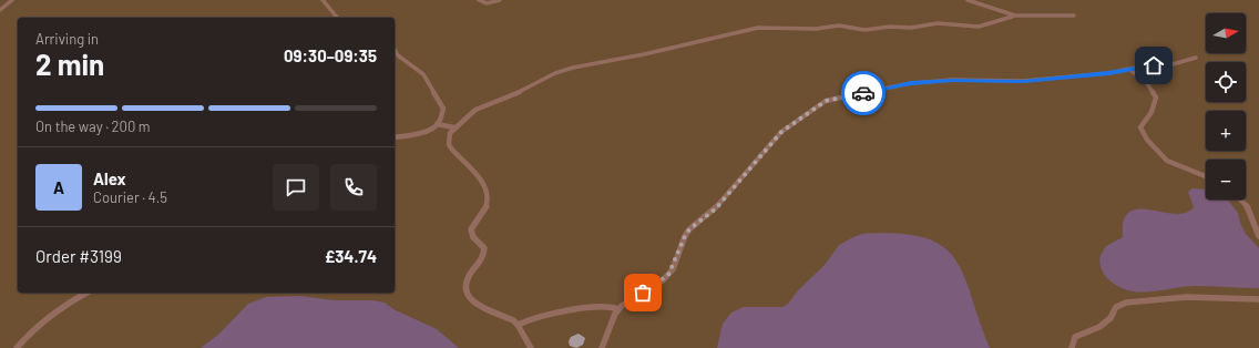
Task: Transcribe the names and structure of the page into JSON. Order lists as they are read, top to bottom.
{
  "north": "right",
  "page": {
    "map_buttons": ["+", "−"],
    "heading": ["2 min", "Arriving in", "09:30–09:35"],
    "panel": [
      "Alex",
      "Courier · 4.5",
      "Order #3199",
      "£34.74"
    ],
    "bar": "On the way · 200 m",
    "round": "A"
  }
}
